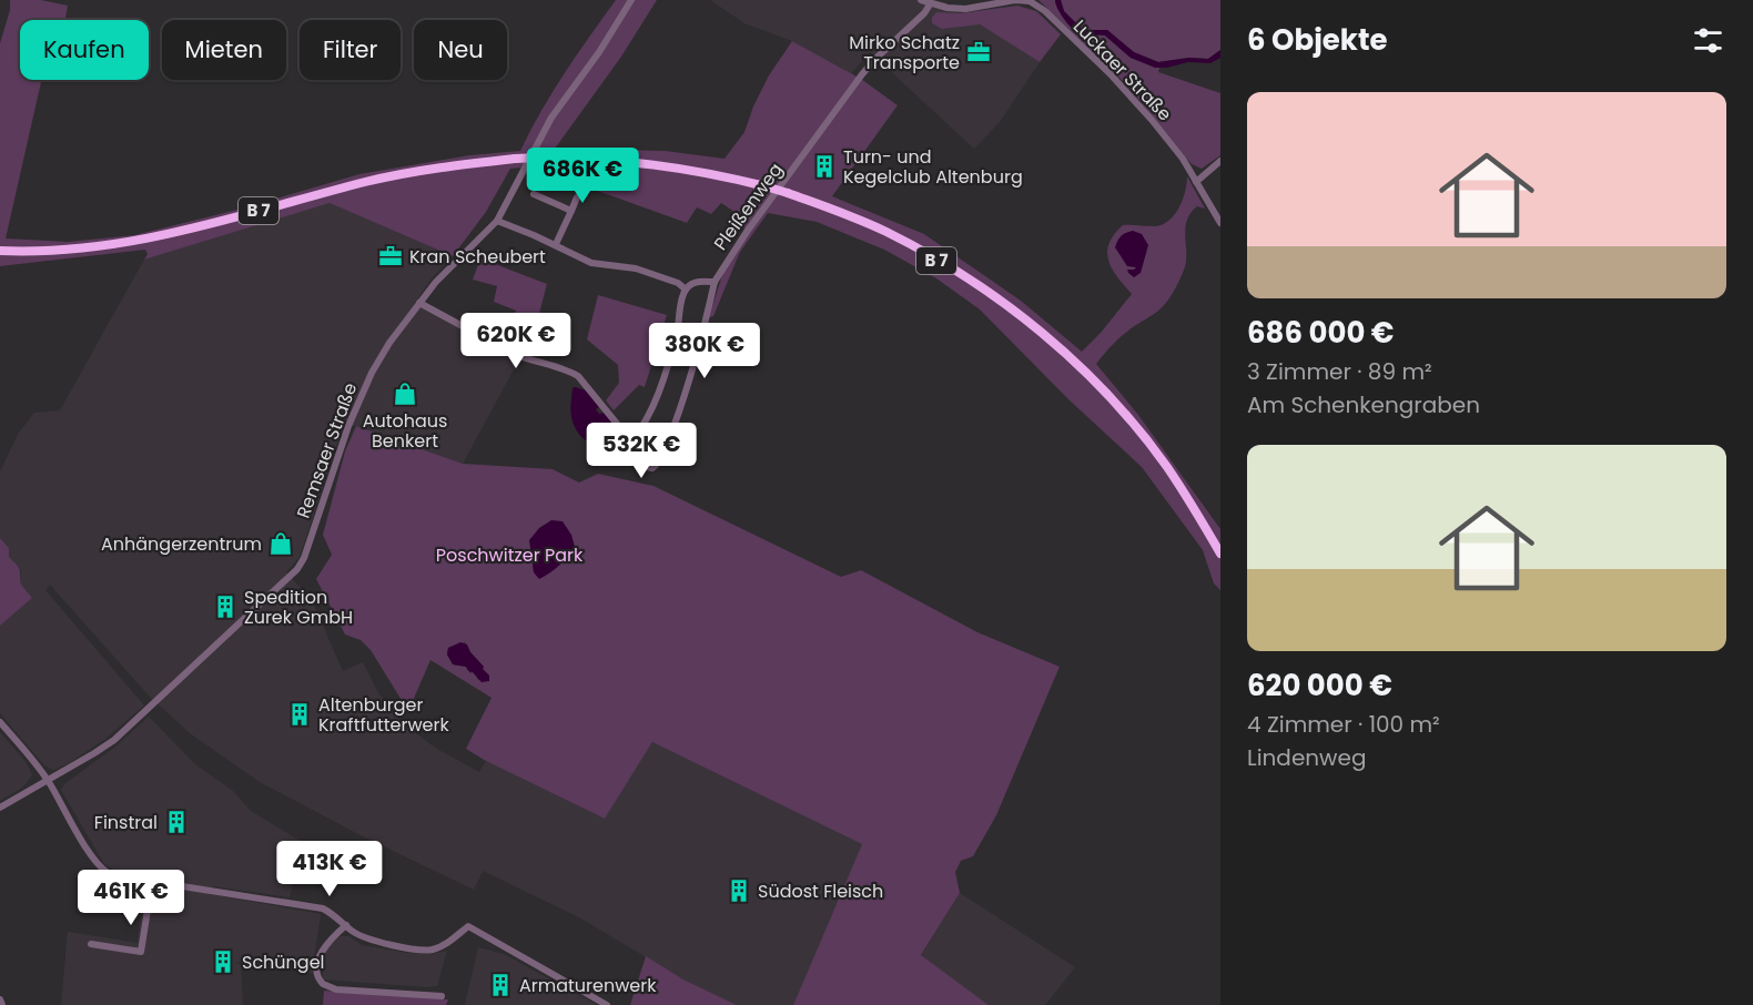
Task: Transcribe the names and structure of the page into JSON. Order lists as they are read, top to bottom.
{
  "streets": {
    "highway": ["B 7"],
    "street": ["Luckaer Straße", "Pleißenweg", "Remsaer Straße"]
  },
  "crossings": [
    ["Luckaer Straße", "Pleißenweg"]
  ],
  "parks": ["Poschwitzer Park"],
  "places": {
    "office": ["Mirko Schatz Transporte", "Kran Scheubert"],
    "building": [
      "Turn- und Kegelclub Altenburg",
      "Spedition Zurek GmbH",
      "Altenburger Kraftfutterwerk",
      "Finstral",
      "Südost Fleisch",
      "Schüngel",
      "Armaturenwerk"
    ],
    "shop": ["Autohaus Benkert", "Anhängerzentrum"]
  },
  "page": {
    "heading": "6 Objekte",
    "chip": [
      "Kaufen",
      "Mieten",
      "Filter",
      "Neu"
    ],
    "list": [
      {
        "name": "686 000 €",
        "note": "3 Zimmer · 89 m² · Am Schenkengraben"
      },
      {
        "name": "620 000 €",
        "note": "4 Zimmer · 100 m² · Lindenweg"
      }
    ],
    "price": [
      "686K €",
      "620K €",
      "380K €",
      "532K €",
      "413K €",
      "461K €"
    ]
  }
}
